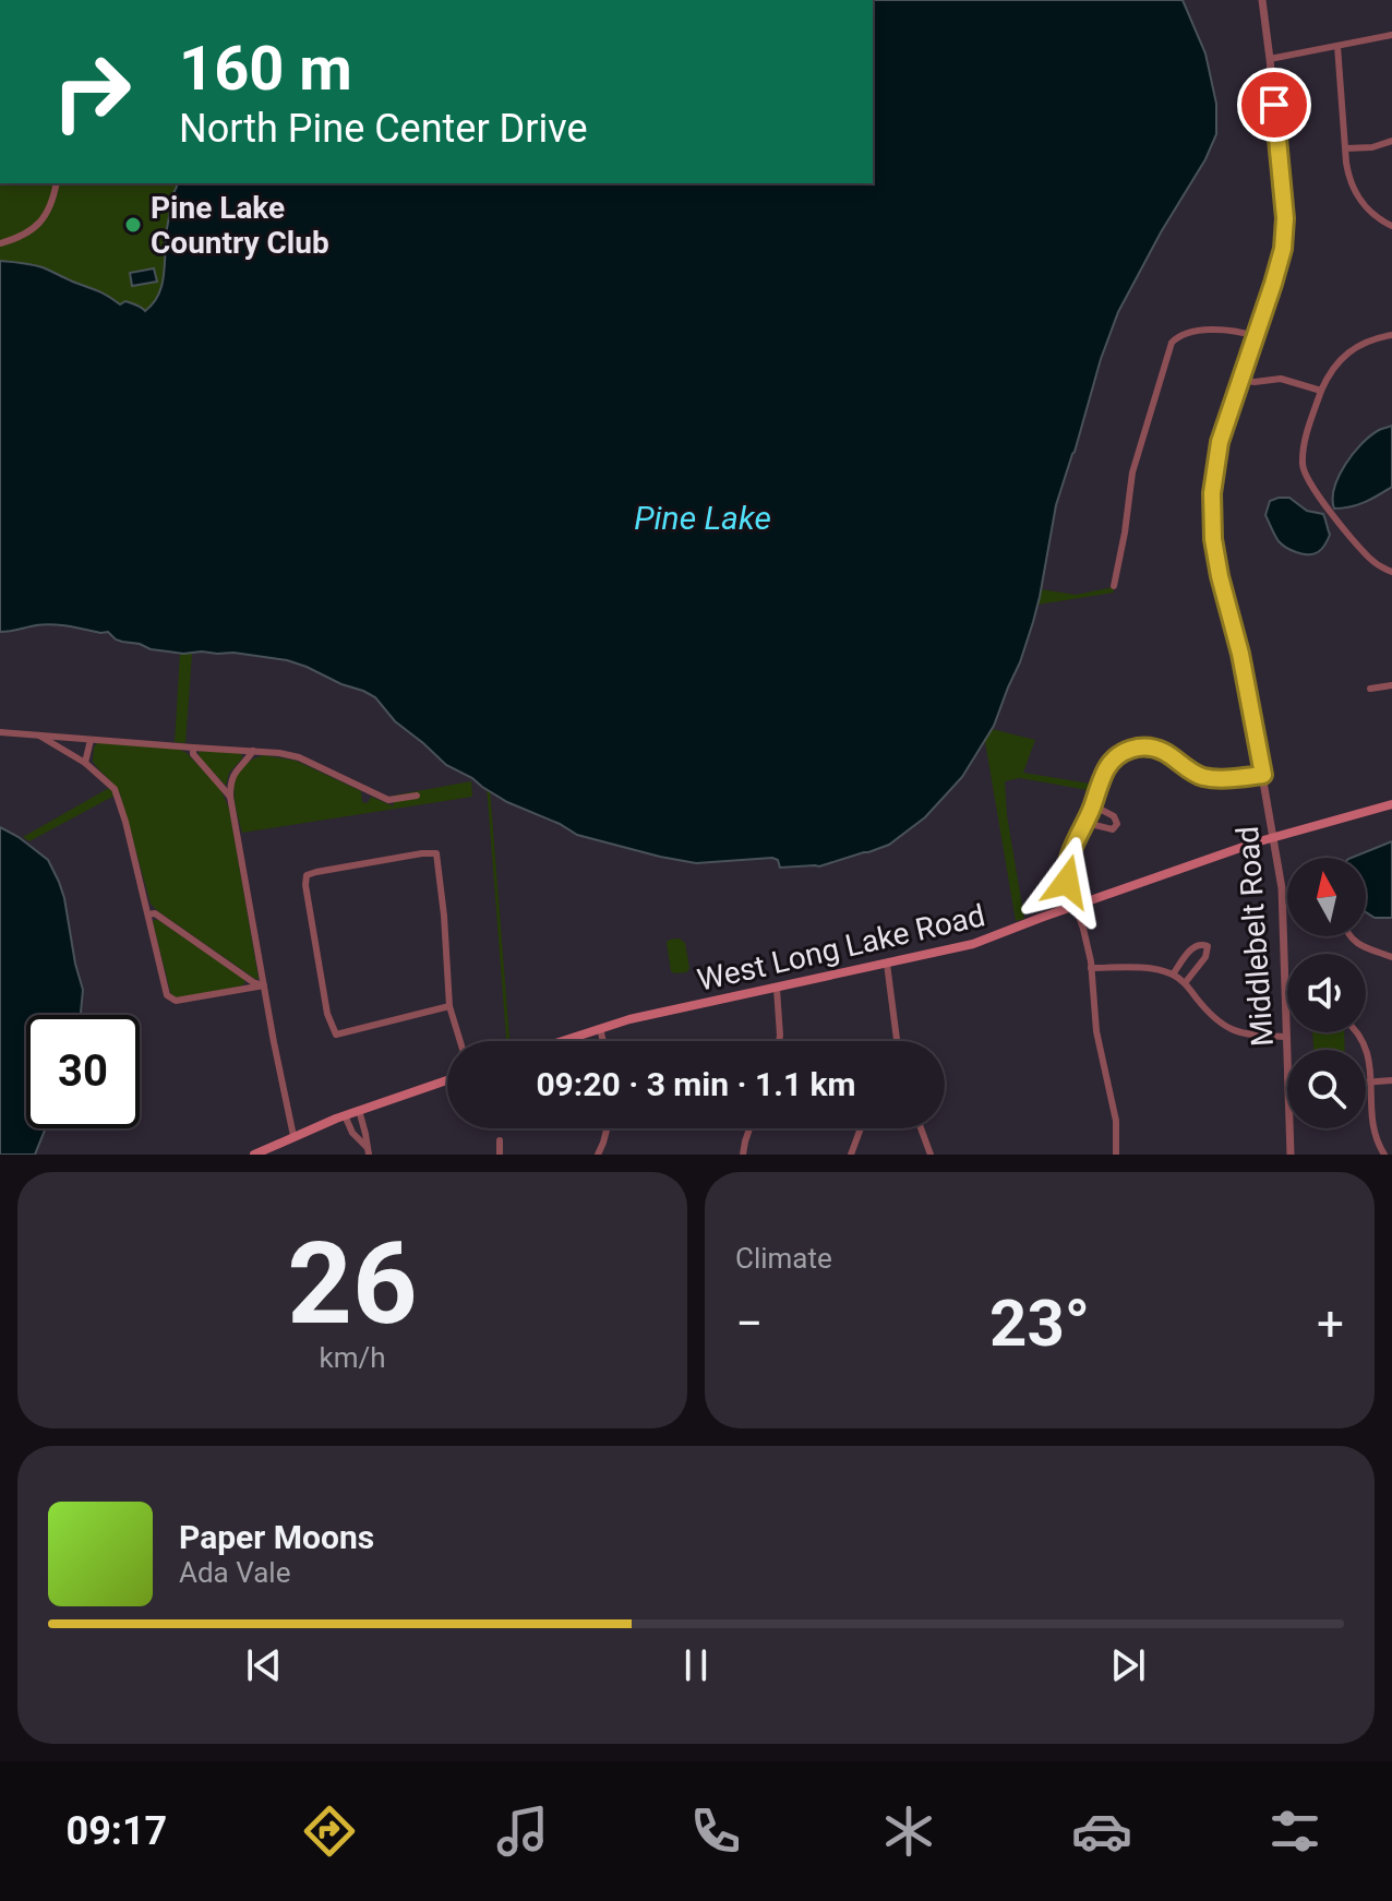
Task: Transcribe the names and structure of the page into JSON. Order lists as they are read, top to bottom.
{
  "streets": {
    "main road": ["West Long Lake Road"],
    "street": ["Middlebelt Road"]
  },
  "crossings": [
    ["Middlebelt Road", "West Long Lake Road"]
  ],
  "water": ["Pine Lake"],
  "places": ["Pine Lake Country Club"],
  "north": "top",
  "page": {
    "turn": ["160 m", "North Pine Center Drive"],
    "limit": "30",
    "trip": "09:20 · 3 min · 1.1 km",
    "tile": [
      ["26", "km/h"],
      "Climate"
    ],
    "heat": ["−", "23°", "+"],
    "song": ["Paper Moons", "Ada Vale"],
    "tabs": "09:17"
  }
}
